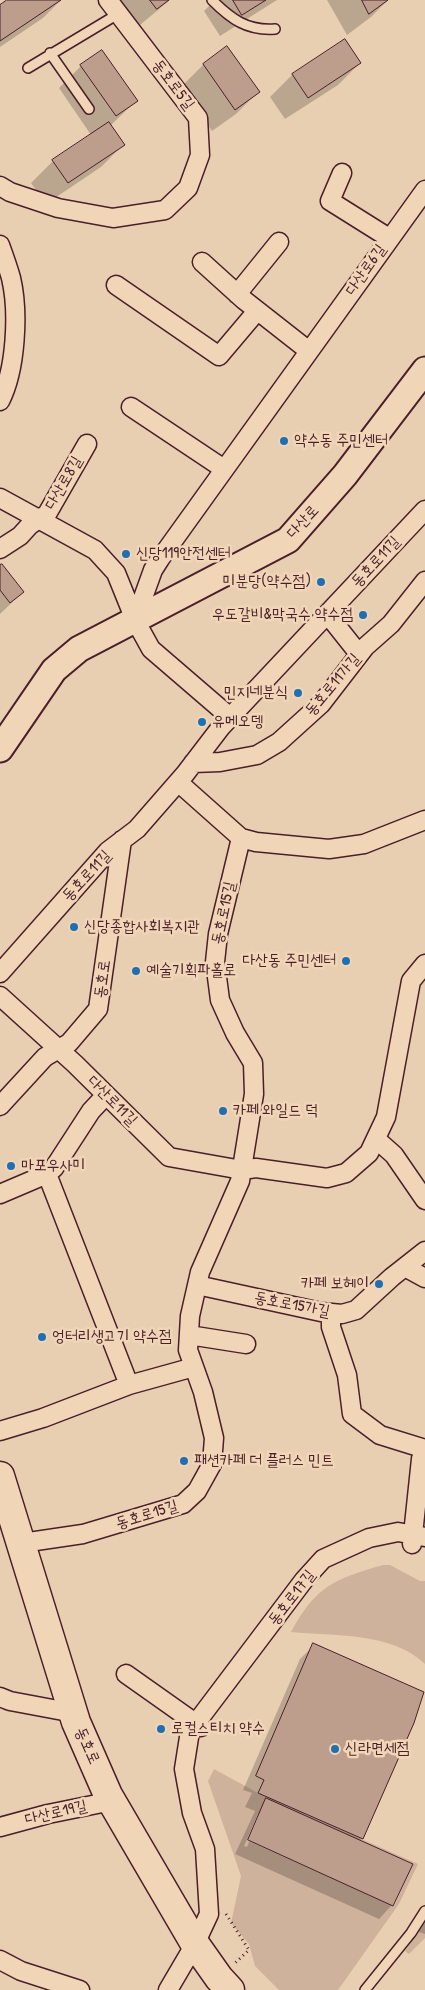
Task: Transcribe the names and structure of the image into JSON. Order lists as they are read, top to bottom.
{
  "streets": {
    "main road": ["다산로", "동호로"],
    "street": [
      "동호로5길",
      "다산로6길",
      "다산로8길",
      "동호로11길",
      "동호로11가길",
      "동호로15길",
      "다산로11길",
      "동호로15가길",
      "동호로17길",
      "다산로19길"
    ]
  },
  "crossings": [
    ["다산로6길", "다산로8길"],
    ["다산로6길", "다산로"],
    ["다산로8길", "다산로"],
    ["동호로11길", "동호로11가길"],
    ["동호로11길", "동호로"],
    ["동호로15길", "동호로"],
    ["동호로15길", "다산로11길"],
    ["동호로15길", "동호로15가길"],
    ["동호로", "다산로11길"],
    ["동호로", "동호로17길"],
    ["동호로", "다산로19길"]
  ],
  "places": [
    "약수동 주민센터",
    "신당119안전센터",
    "미분당(약수점)",
    "우도갈비&막국수 약수점",
    "민지네분식",
    "유메오뎅",
    "신당종합사회복지관",
    "다산동 주민센터",
    "예술기획파홀로",
    "카페 와일드 덕",
    "마포우사미",
    "카페 보헤이",
    "엉터리생고기 약수점",
    "패션카페 더 플러스 민트",
    "로컬스티치 약수",
    "신라면세점"
  ]
}
